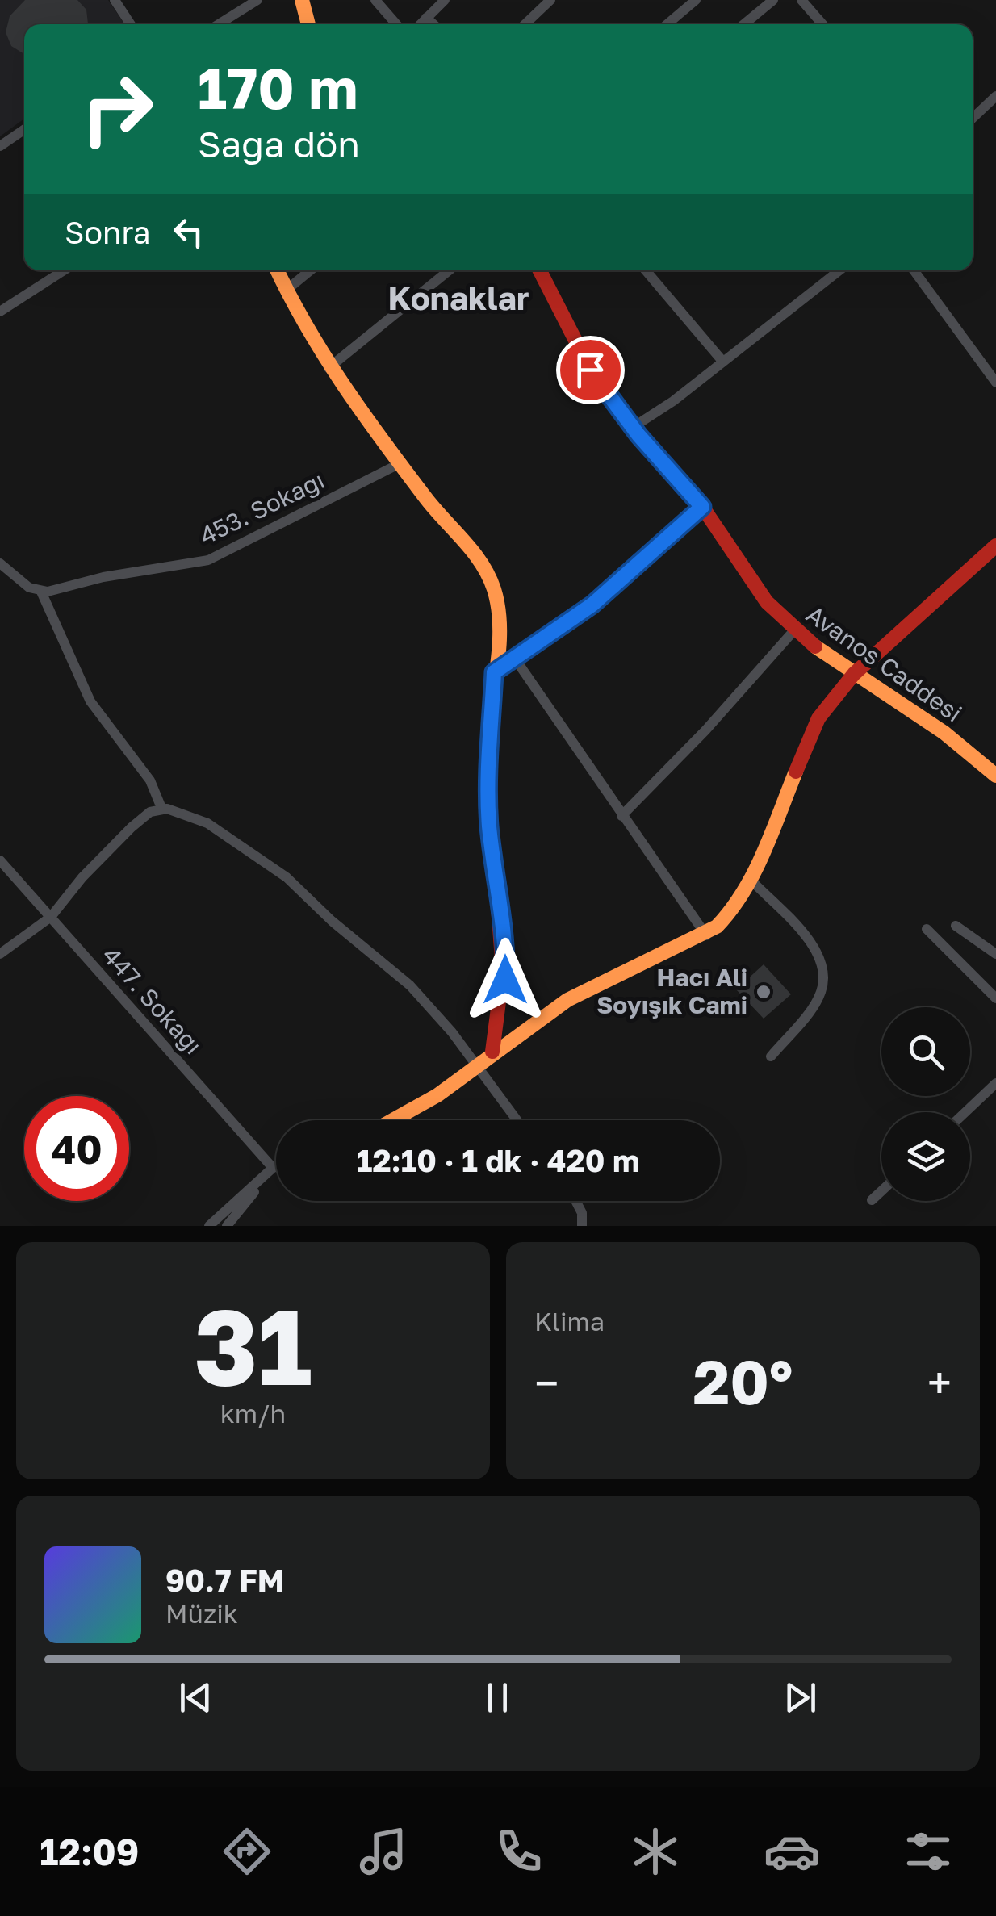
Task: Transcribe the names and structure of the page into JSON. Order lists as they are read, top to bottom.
{
  "streets": {
    "street": ["453. Sokağı", "Avanos Caddesi", "447. Sokağı"]
  },
  "districts": ["Konaklar"],
  "places": ["Hacı Ali Soyışık Cami"],
  "page": {
    "turn": ["170 m", "Sağa dön"],
    "then": "Sonra",
    "limit": "40",
    "trip": "12:10 · 1 dk · 420 m",
    "tile": [
      ["31", "km/h"],
      "Klima"
    ],
    "heat": ["−", "20°", "+"],
    "song": ["90.7 FM", "Müzik"],
    "tabs": "12:09"
  }
}
